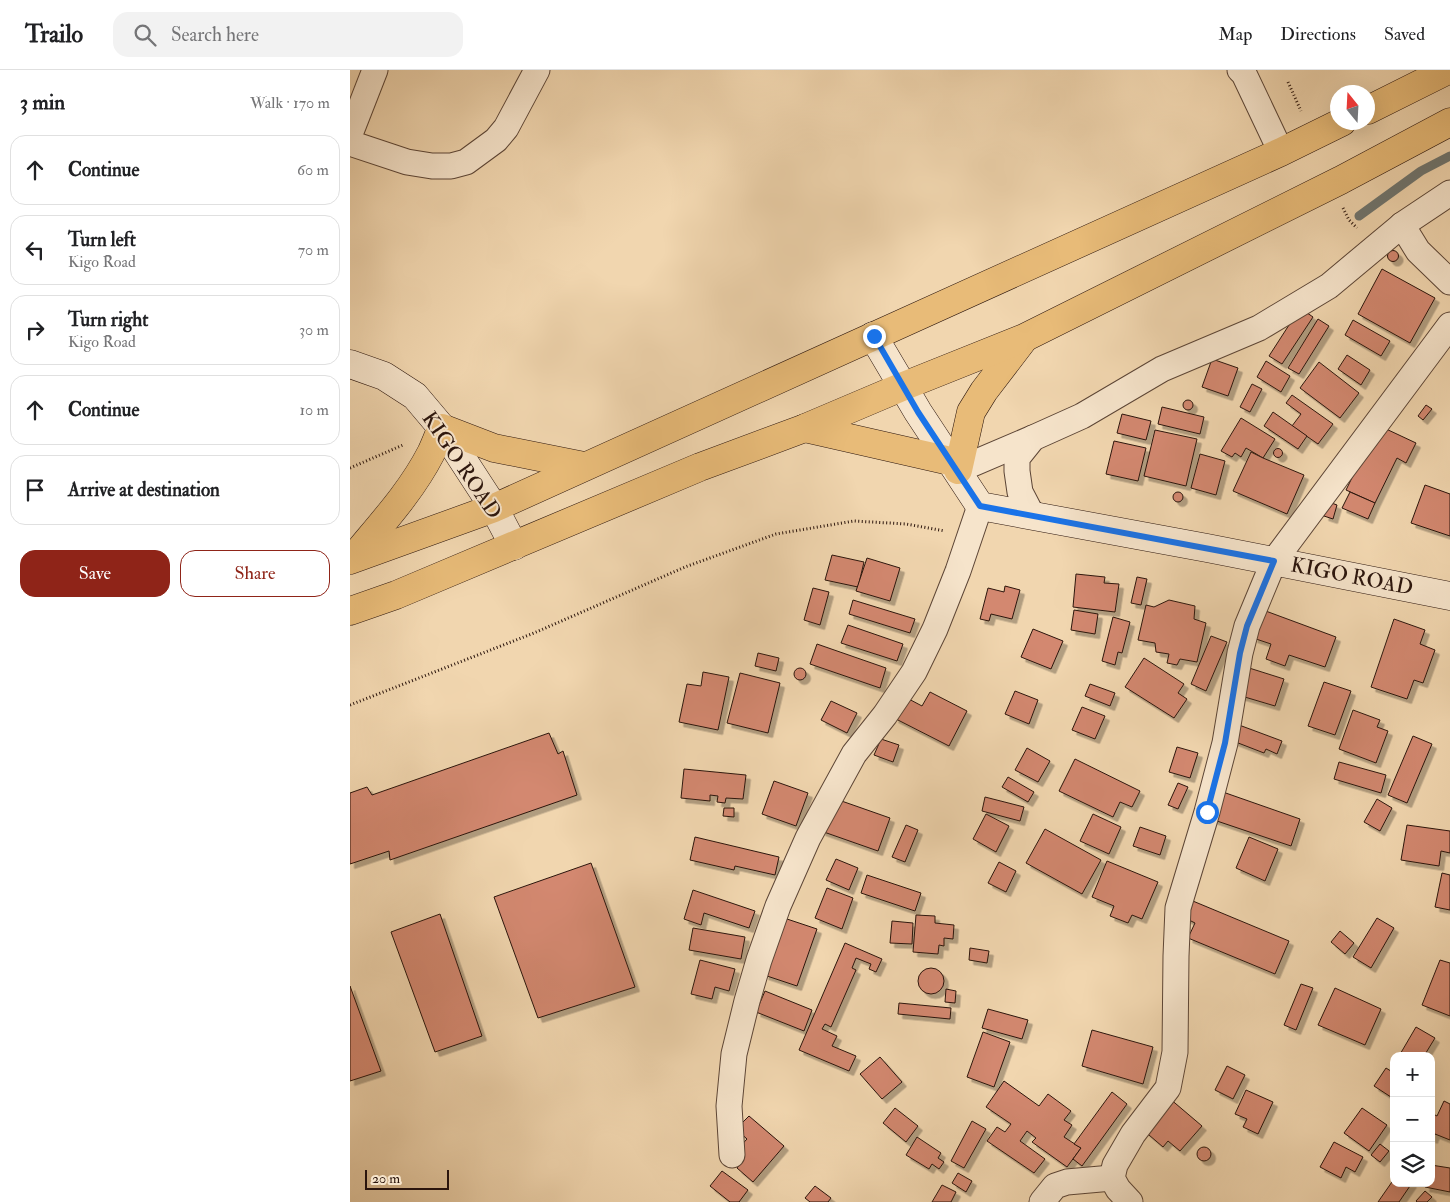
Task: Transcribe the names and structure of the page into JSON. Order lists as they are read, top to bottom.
{
  "streets": {
    "street": ["KIGO ROAD"]
  },
  "scale_bar": "20 m",
  "north": "top",
  "page": {
    "header": "Trailo",
    "search": "Search here",
    "nav": ["Map", "Directions", "Saved"],
    "heading": ["3 min", "Walk · 170 m"],
    "list": [
      ["Continue", "60 m"],
      ["Turn left", "Kigo Road", "70 m"],
      ["Turn right", "Kigo Road", "30 m"],
      ["Continue", "10 m"],
      "Arrive at destination"
    ],
    "buttons": ["Save", "Share"],
    "map_buttons": ["+", "−"],
    "scale": "20 m"
  }
}
